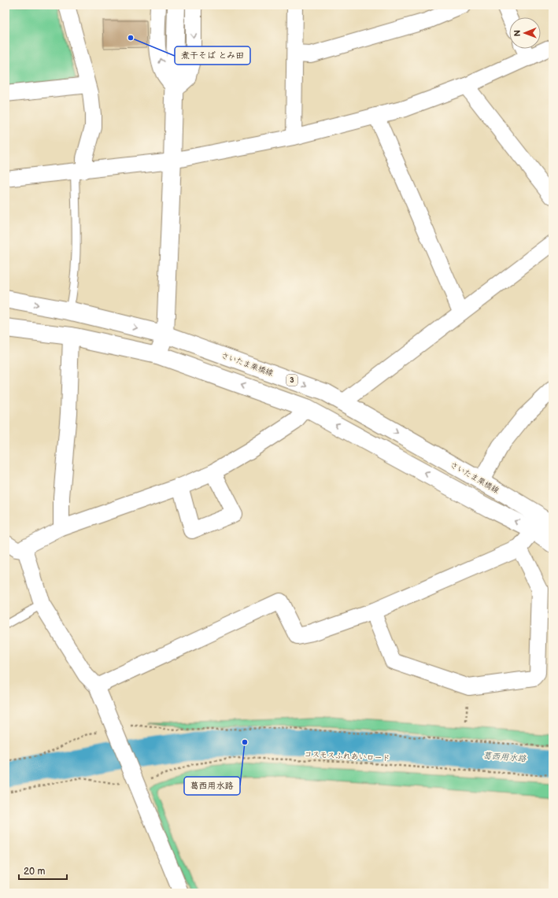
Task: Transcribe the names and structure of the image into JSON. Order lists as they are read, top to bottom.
{
  "streets": {
    "main road": ["さいたま栗橋線", "3"],
    "path": ["コスモスふれあいロード"]
  },
  "water": ["葛西用水路"],
  "places": ["煮干そば とみ田", "葛西用水路"],
  "scale_bar": "20 m",
  "north": "left"
}
